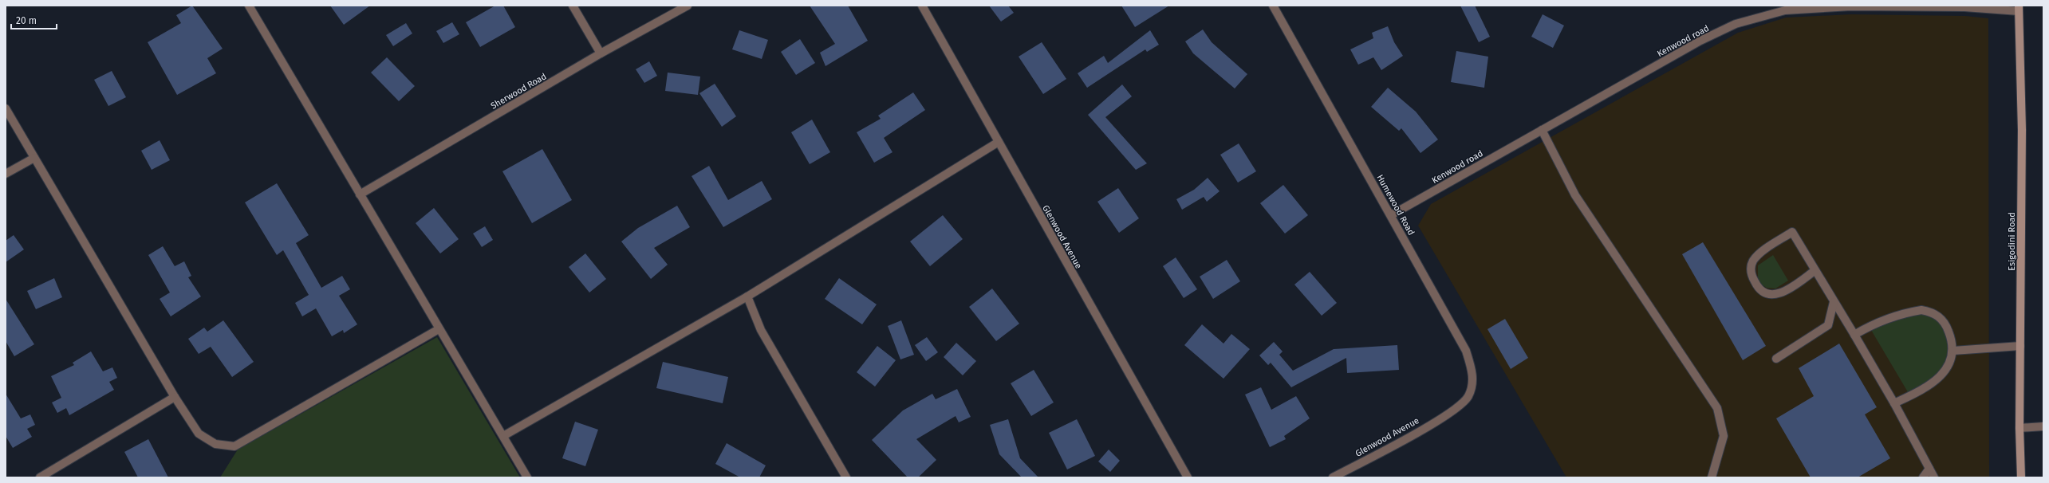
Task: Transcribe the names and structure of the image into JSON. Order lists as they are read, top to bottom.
{
  "streets": {
    "main road": ["Esigodini Road"],
    "street": [
      "Kenwood road",
      "Sherwood Road",
      "Humewood Road",
      "Glenwood Avenue"
    ]
  },
  "crossings": [
    ["Kenwood road", "Humewood Road"],
    ["Kenwood road", "Esigodini Road"],
    ["Humewood Road", "Glenwood Avenue"]
  ],
  "scale_bar": "20 m"
}
